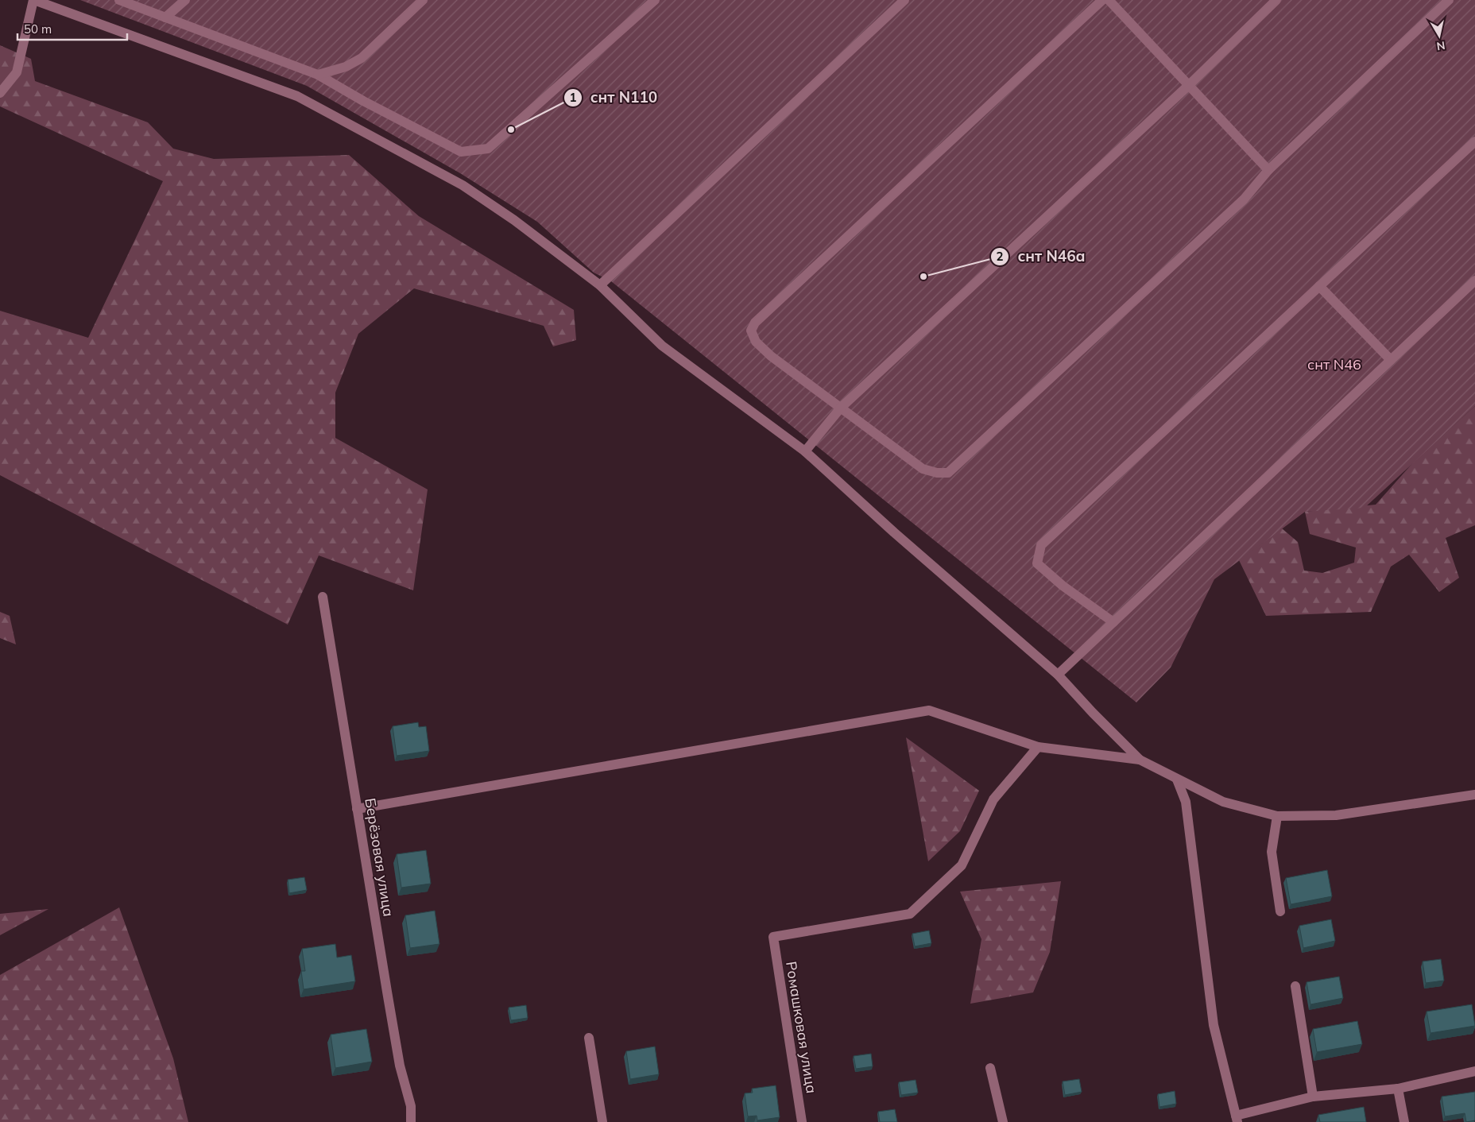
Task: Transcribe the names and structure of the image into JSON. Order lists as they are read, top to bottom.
{
  "streets": {
    "street": ["Берёзовая улица", "Ромашковая улица"]
  },
  "parks": ["снт N46"],
  "places": ["снт N110", "снт N46а"],
  "scale_bar": "50 m",
  "north": "bottom"
}
